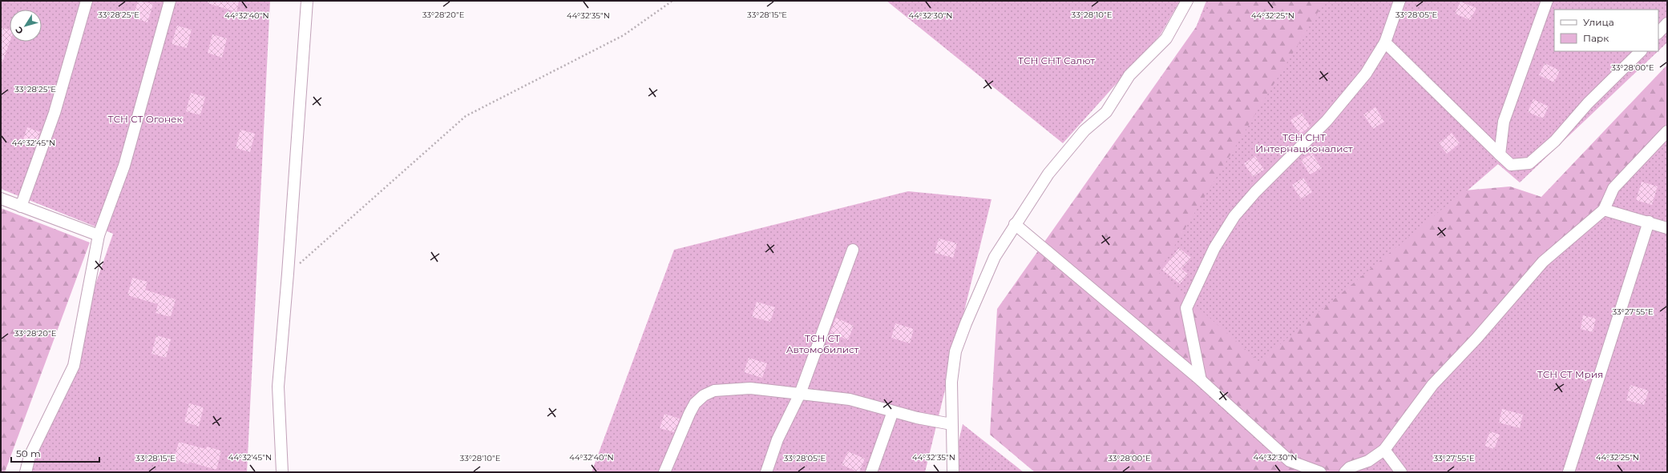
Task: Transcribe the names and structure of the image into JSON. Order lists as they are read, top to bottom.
{
  "parks": [
    "ТСН СНТ Салют",
    "ТСН СТ Огонек",
    "ТСН СНТ Интернационалист",
    "ТСН СТ Автомобилист",
    "ТСН СТ Мрия"
  ],
  "legend": ["Улица", "Парк"],
  "scale_bar": "50 m",
  "north": "bottom left",
  "coordinates": [
    "33°28'25\"E",
    "33°28'20\"E",
    "33°28'15\"E",
    "33°28'10\"E",
    "33°28'05\"E",
    "44°32'40\"N",
    "44°32'35\"N",
    "44°32'30\"N",
    "44°32'25\"N",
    "33°28'00\"E",
    "44°32'45\"N",
    "33°27'55\"E"
  ]
}
